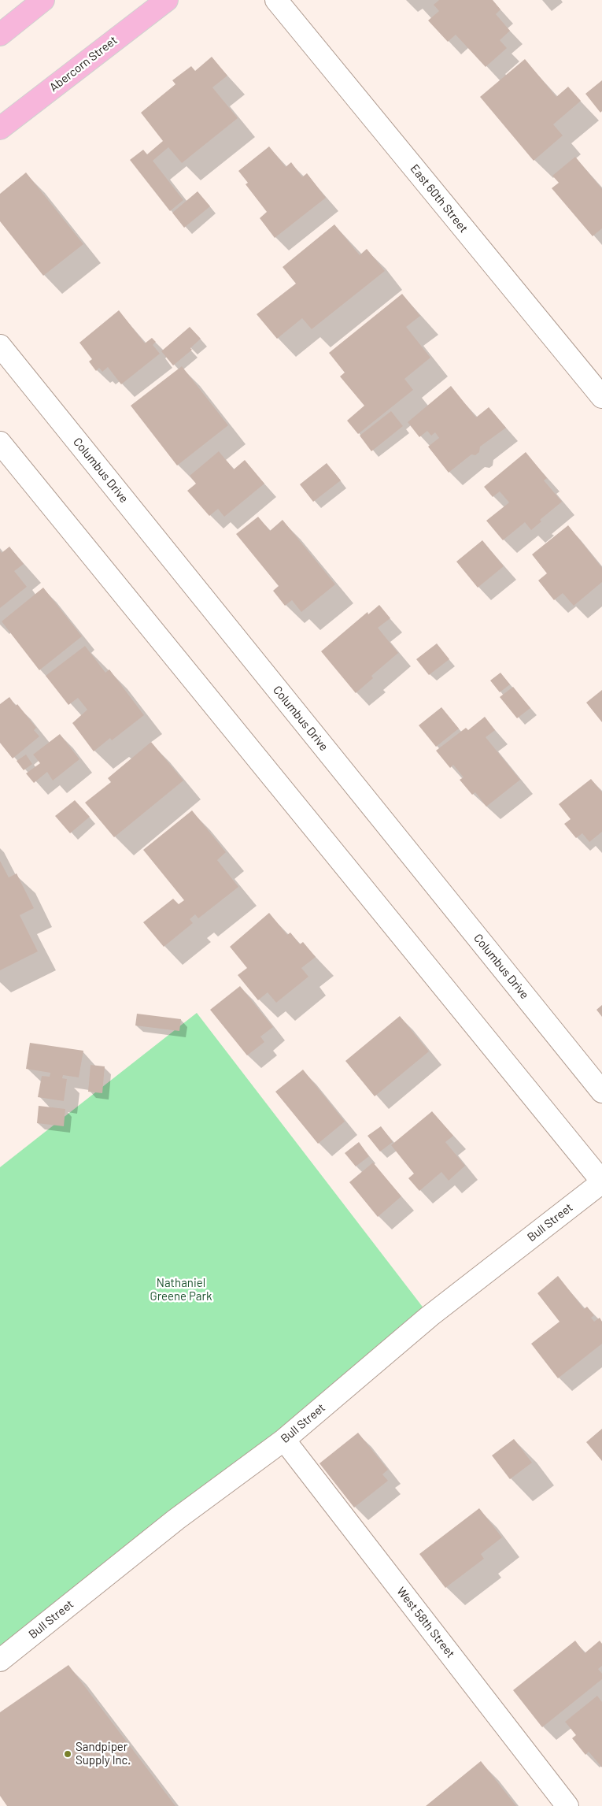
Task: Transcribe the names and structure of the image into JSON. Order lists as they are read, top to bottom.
{
  "streets": {
    "main road": ["Abercorn Street"],
    "street": [
      "East 60th Street",
      "Columbus Drive",
      "Bull Street",
      "West 58th Street"
    ]
  },
  "crossings": [
    ["Bull Street", "West 58th Street"]
  ],
  "parks": ["Nathaniel Greene Park"],
  "places": ["Sandpiper Supply Inc."]
}
